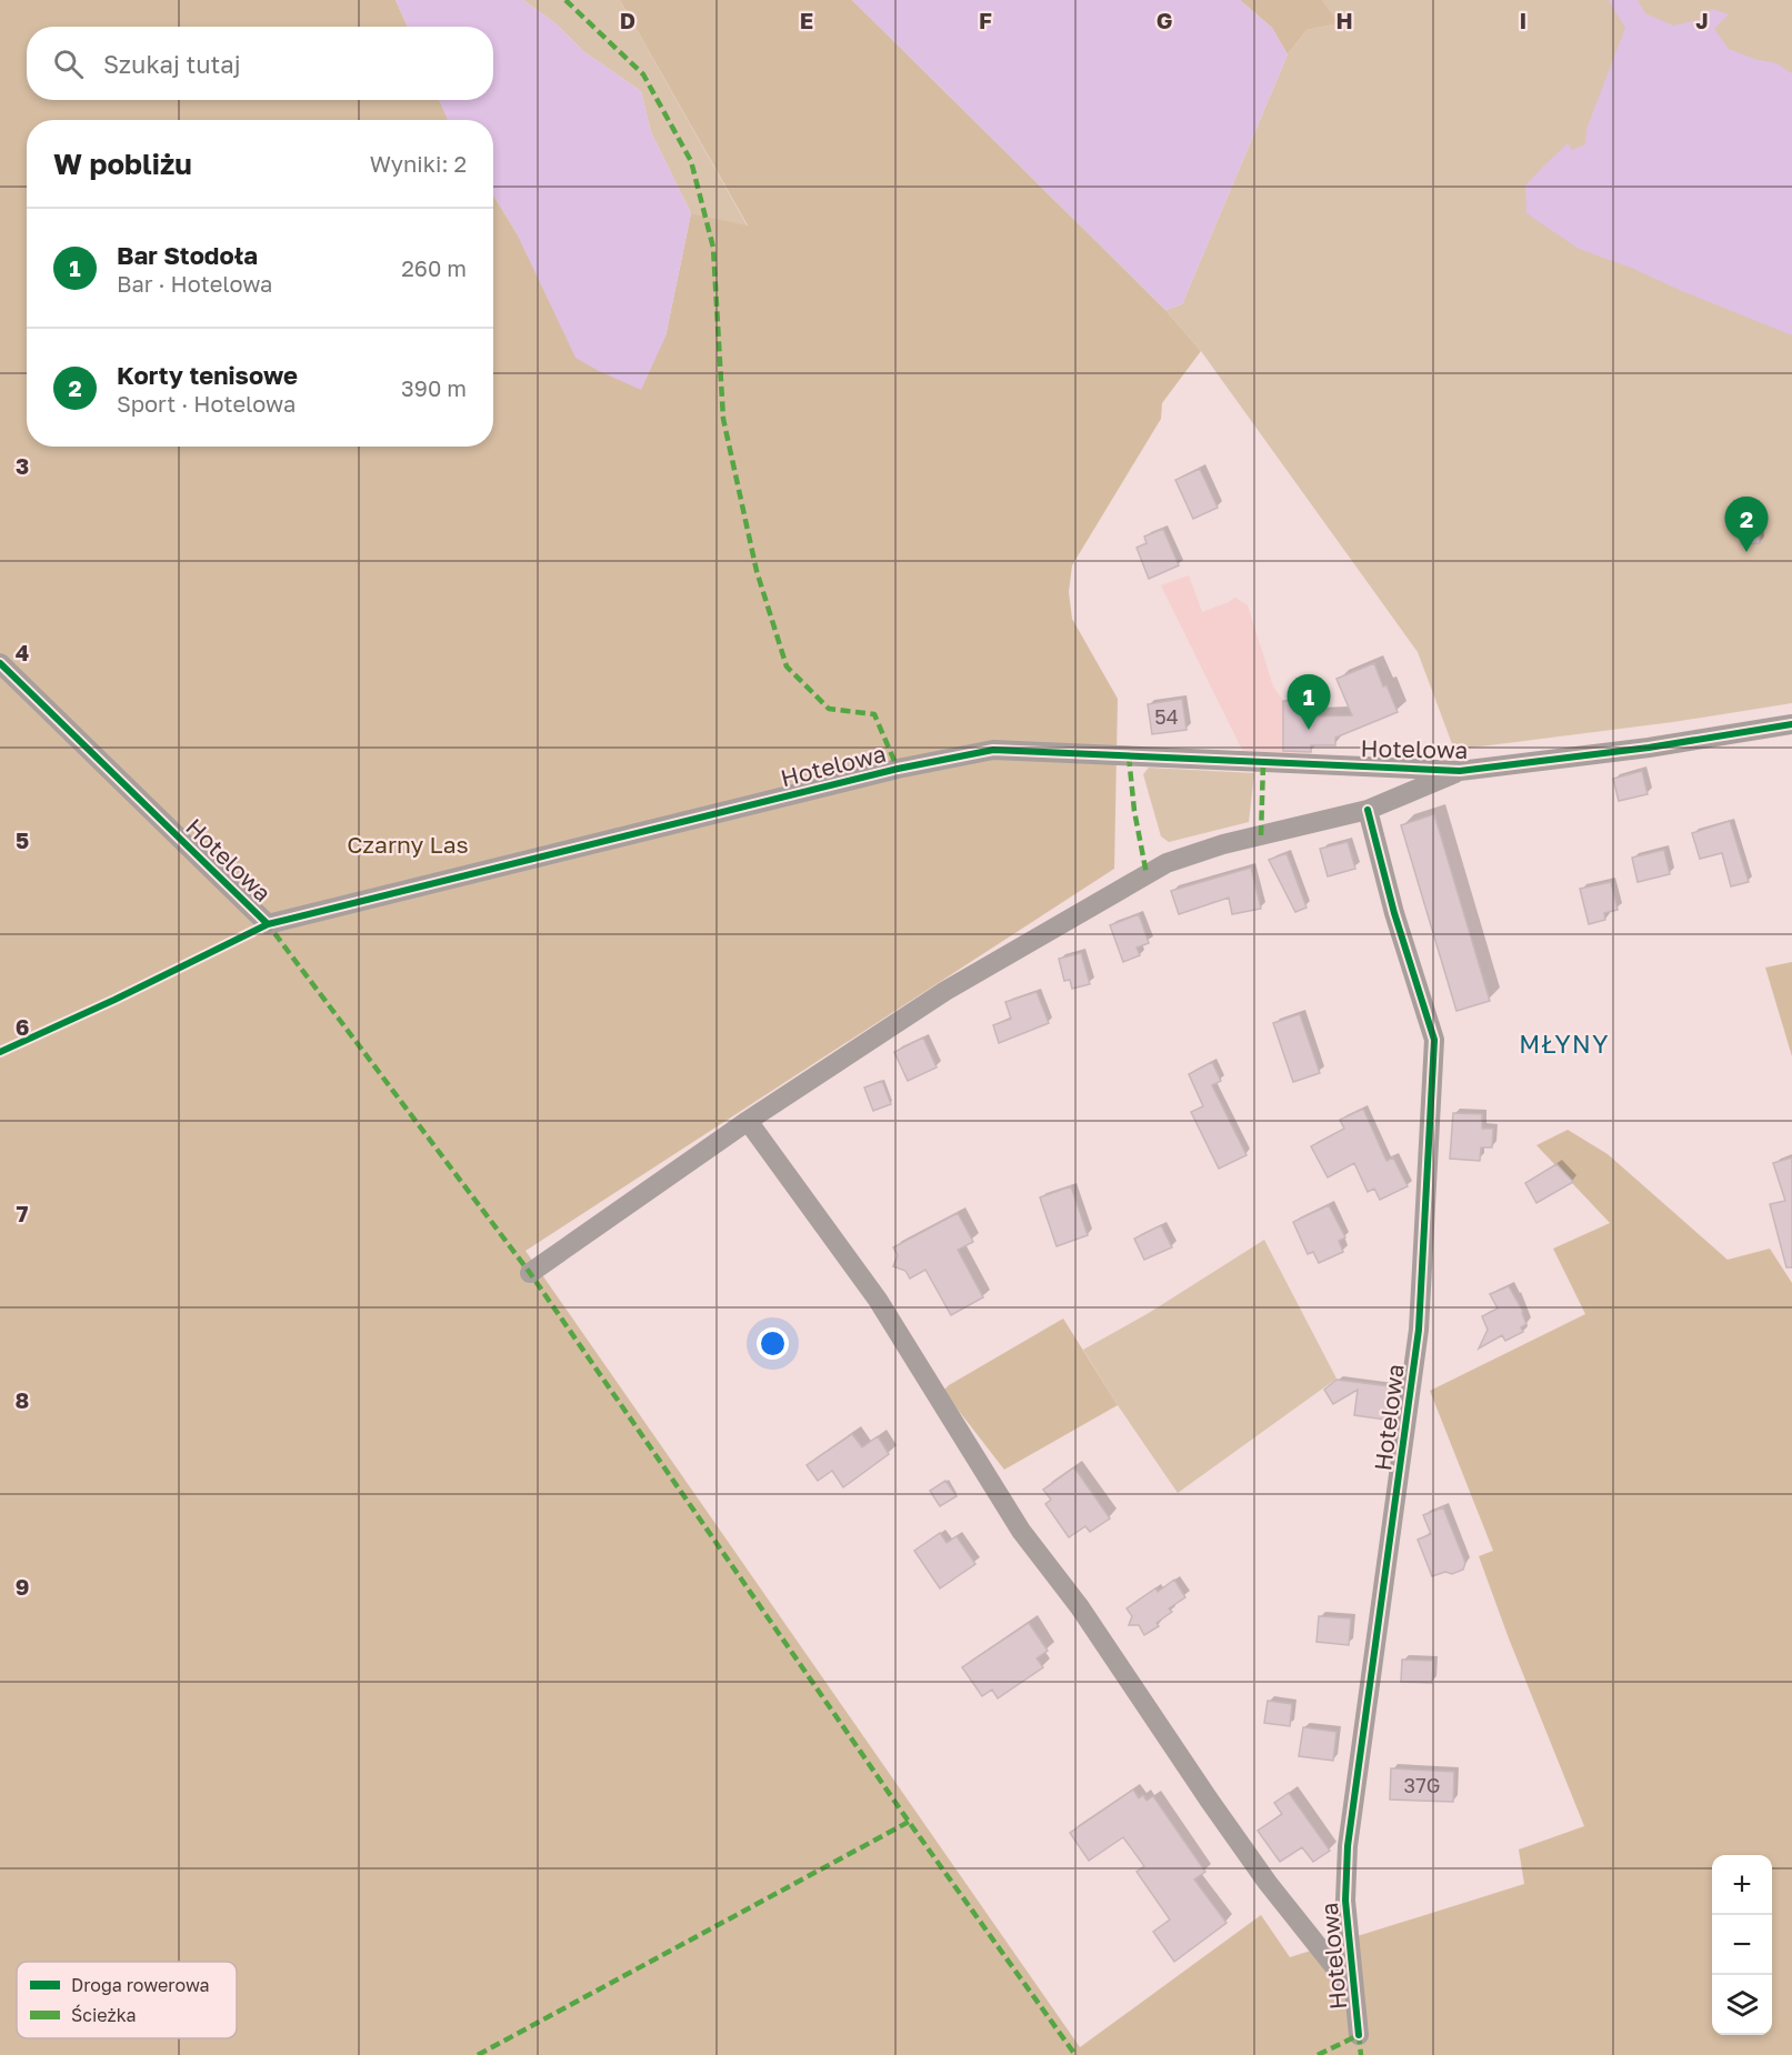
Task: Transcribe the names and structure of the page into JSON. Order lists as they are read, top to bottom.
{
  "streets": {
    "street": ["Hotelowa"]
  },
  "districts": ["MŁYNY"],
  "parks": ["Czarny Las"],
  "house_numbers": ["54", "37G"],
  "legend": ["Droga rowerowa", "Ścieżka"],
  "page": {
    "search": "Szukaj tutaj",
    "heading": ["W pobliżu", "Wyniki: 2"],
    "list": [
      {
        "mark": "1",
        "name": "Bar Stodoła",
        "note": "Bar · Hotelowa",
        "value": "260 m"
      },
      {
        "mark": "2",
        "name": "Korty tenisowe",
        "note": "Sport · Hotelowa",
        "value": "390 m"
      }
    ],
    "pins": ["2", "1"],
    "map_buttons": ["+", "−"]
  },
  "grid": {
    "columns": [
      "D",
      "E",
      "F",
      "G",
      "H",
      "I",
      "J"
    ],
    "rows": [
      "3",
      "4",
      "5",
      "6",
      "7",
      "8",
      "9"
    ]
  }
}
